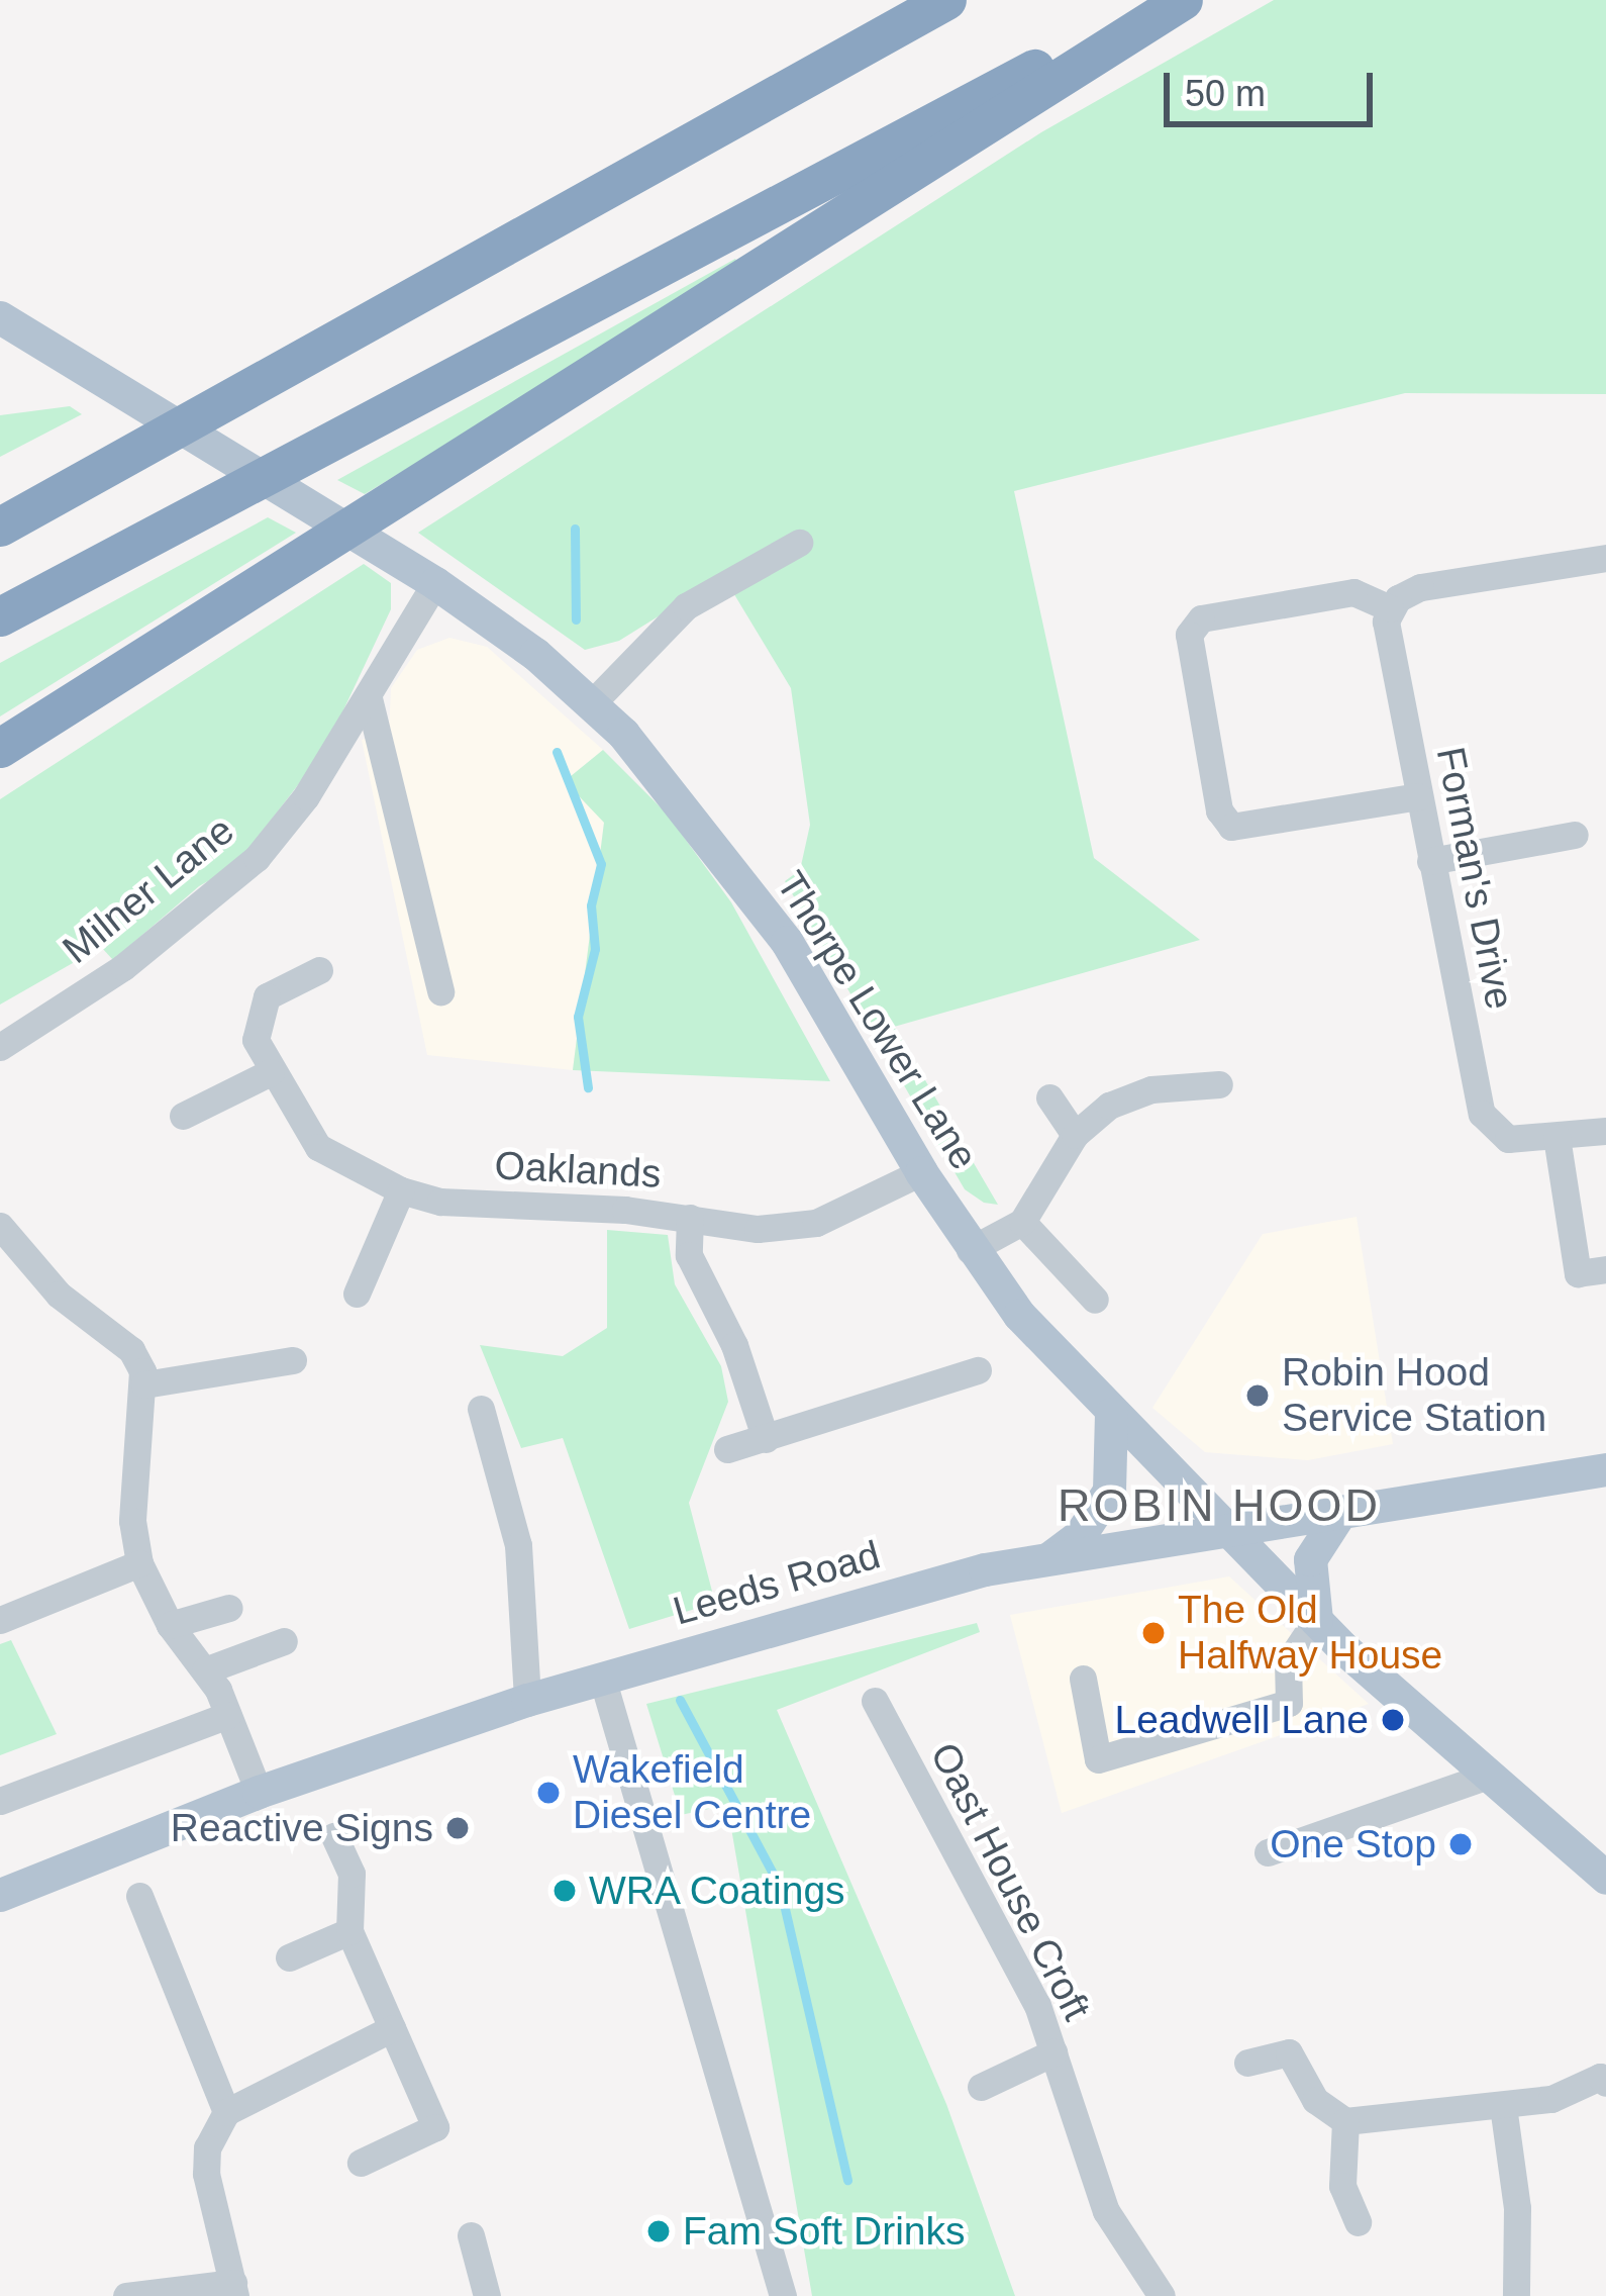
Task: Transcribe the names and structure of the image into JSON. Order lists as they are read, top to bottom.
{
  "streets": {
    "main road": ["Thorpe Lower Lane", "Leeds Road"],
    "street": [
      "Forman's Drive",
      "Milner Lane",
      "Oaklands",
      "Oast House Croft"
    ]
  },
  "crossings": [
    ["Milner Lane", "Thorpe Lower Lane"],
    ["Thorpe Lower Lane", "Oaklands"],
    ["Thorpe Lower Lane", "Leeds Road"]
  ],
  "districts": ["ROBIN HOOD"],
  "places": [
    "Robin Hood Service Station",
    "The Old Halfway House",
    "Leadwell Lane",
    "Wakefield Diesel Centre",
    "Reactive Signs",
    "One Stop",
    "WRA Coatings",
    "Fam Soft Drinks"
  ],
  "scale_bar": "50 m"
}
